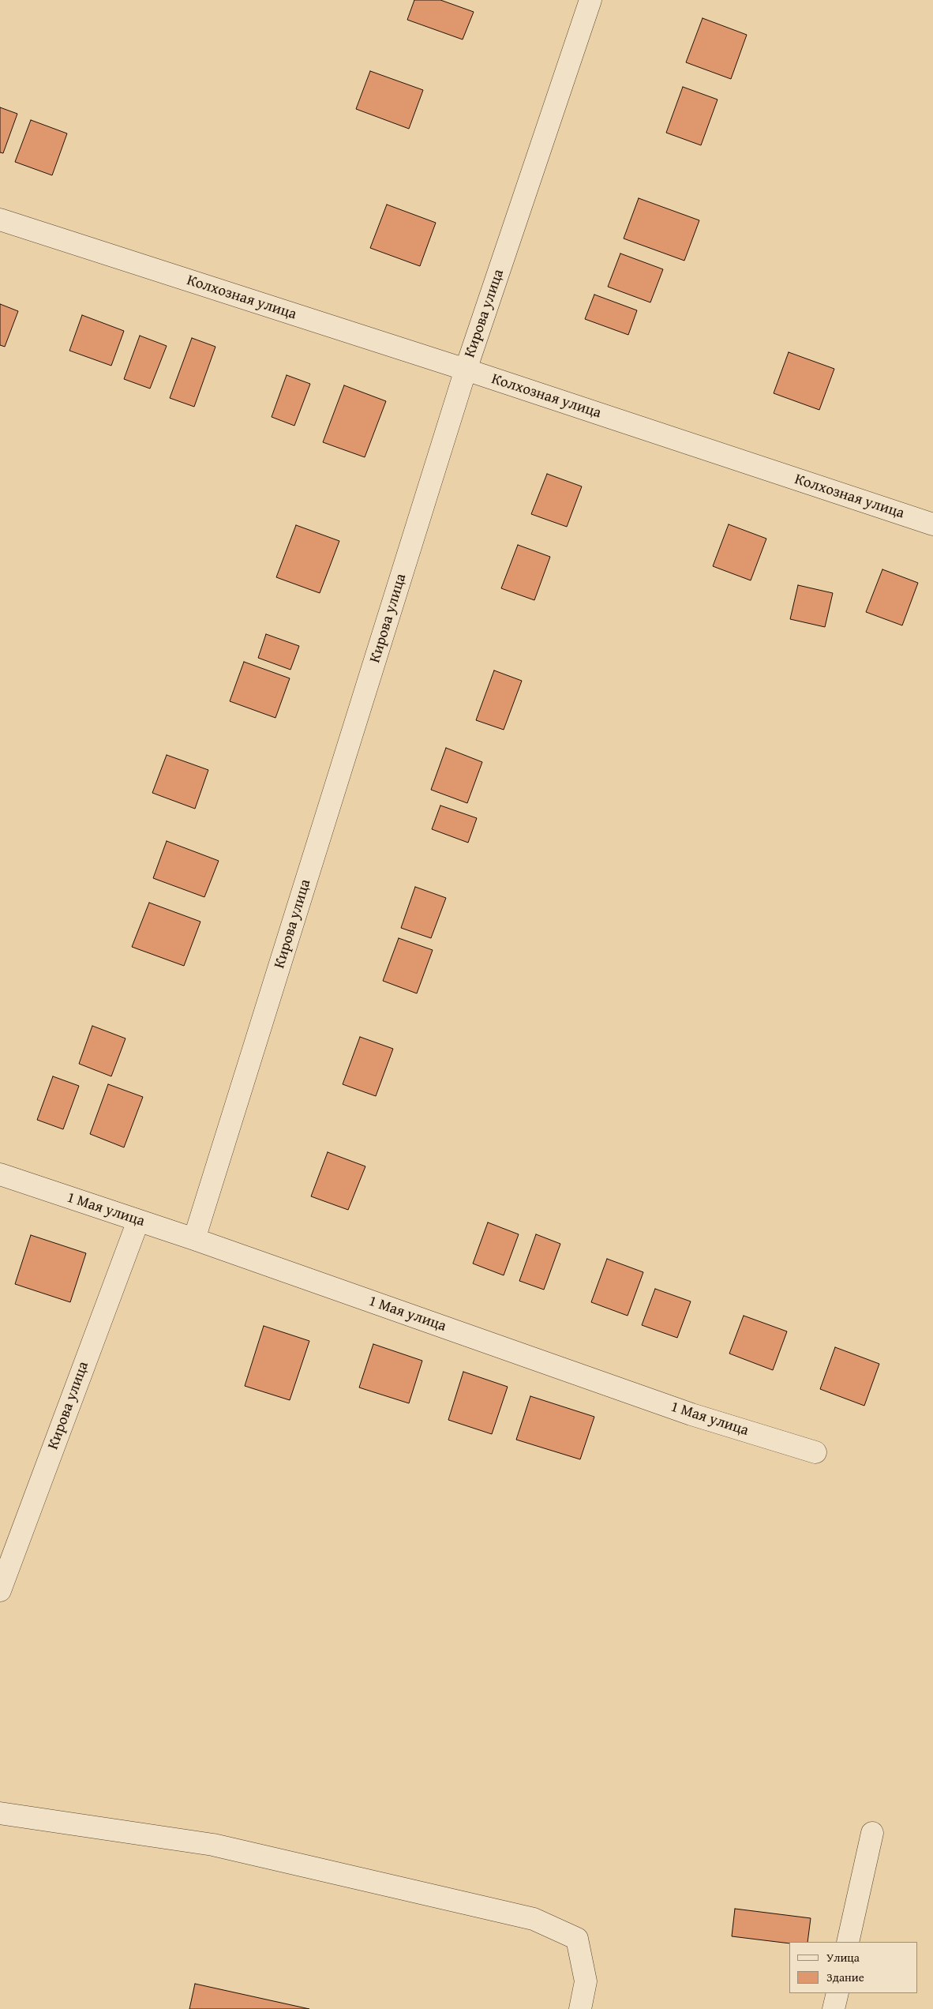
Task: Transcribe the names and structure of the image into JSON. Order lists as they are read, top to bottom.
{
  "streets": {
    "street": ["Колхозная улица", "Кирова улица", "1 Мая улица"]
  },
  "crossings": [
    ["Колхозная улица", "Кирова улица"],
    ["Кирова улица", "1 Мая улица"]
  ],
  "legend": ["Улица", "Здание"]
}
